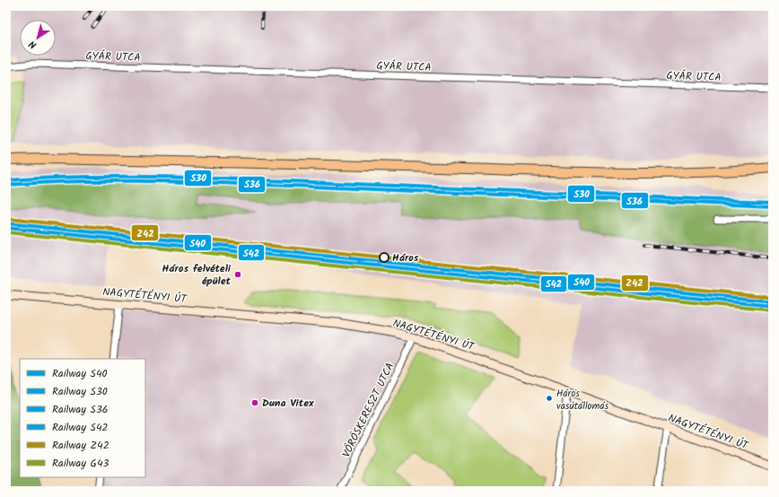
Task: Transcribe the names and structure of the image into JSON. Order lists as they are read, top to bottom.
{
  "streets": {
    "main road": ["NAGYTÉTÉNYI ÚT"],
    "street": ["GYÁR UTCA", "VÖRÖSKERESZT UTCA"]
  },
  "crossings": [
    ["NAGYTÉTÉNYI ÚT", "VÖRÖSKERESZT UTCA"]
  ],
  "places": [
    "Háros",
    "Háros felvételi épület",
    "Háros vasútállomás",
    "Duna Vitex"
  ],
  "lines": [
    "rail line S30",
    "rail line S36",
    "rail line Z42",
    "rail line S40",
    "rail line S42",
    "rail line G43"
  ],
  "legend": [
    "Railway S40",
    "Railway S30",
    "Railway S36",
    "Railway S42",
    "Railway Z42",
    "Railway G43"
  ],
  "north": "bottom left"
}
